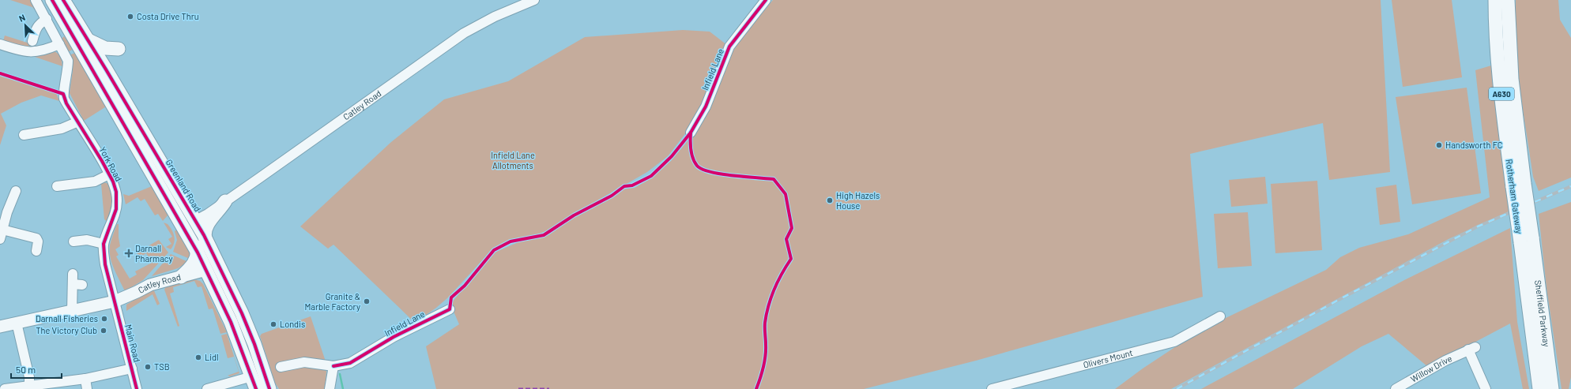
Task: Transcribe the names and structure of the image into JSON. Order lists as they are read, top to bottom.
{
  "streets": {
    "highway": [
      "A630",
      "Greenland Road",
      "Rotherham Gateway",
      "Sheffield Parkway"
    ],
    "main road": ["Catley Road"],
    "street": [
      "Infield Lane",
      "York Road",
      "Main Road",
      "Olivers Mount",
      "Willow Drive"
    ]
  },
  "crossings": [
    ["Catley Road", "York Road"],
    ["Catley Road", "Greenland Road"],
    ["Catley Road", "Main Road"],
    ["York Road", "Main Road"],
    ["Rotherham Gateway", "Sheffield Parkway"]
  ],
  "parks": ["Infield Lane Allotments"],
  "places": {
    "other": [
      "Costa Drive Thru",
      "Handsworth FC",
      "High Hazels House",
      "Granite & Marble Factory",
      "Darnall Fisheries",
      "Londis",
      "The Victory Club",
      "Lidl",
      "TSB"
    ],
    "health": ["Darnall Pharmacy"]
  },
  "scale_bar": "50 m",
  "north": "top left"
}
